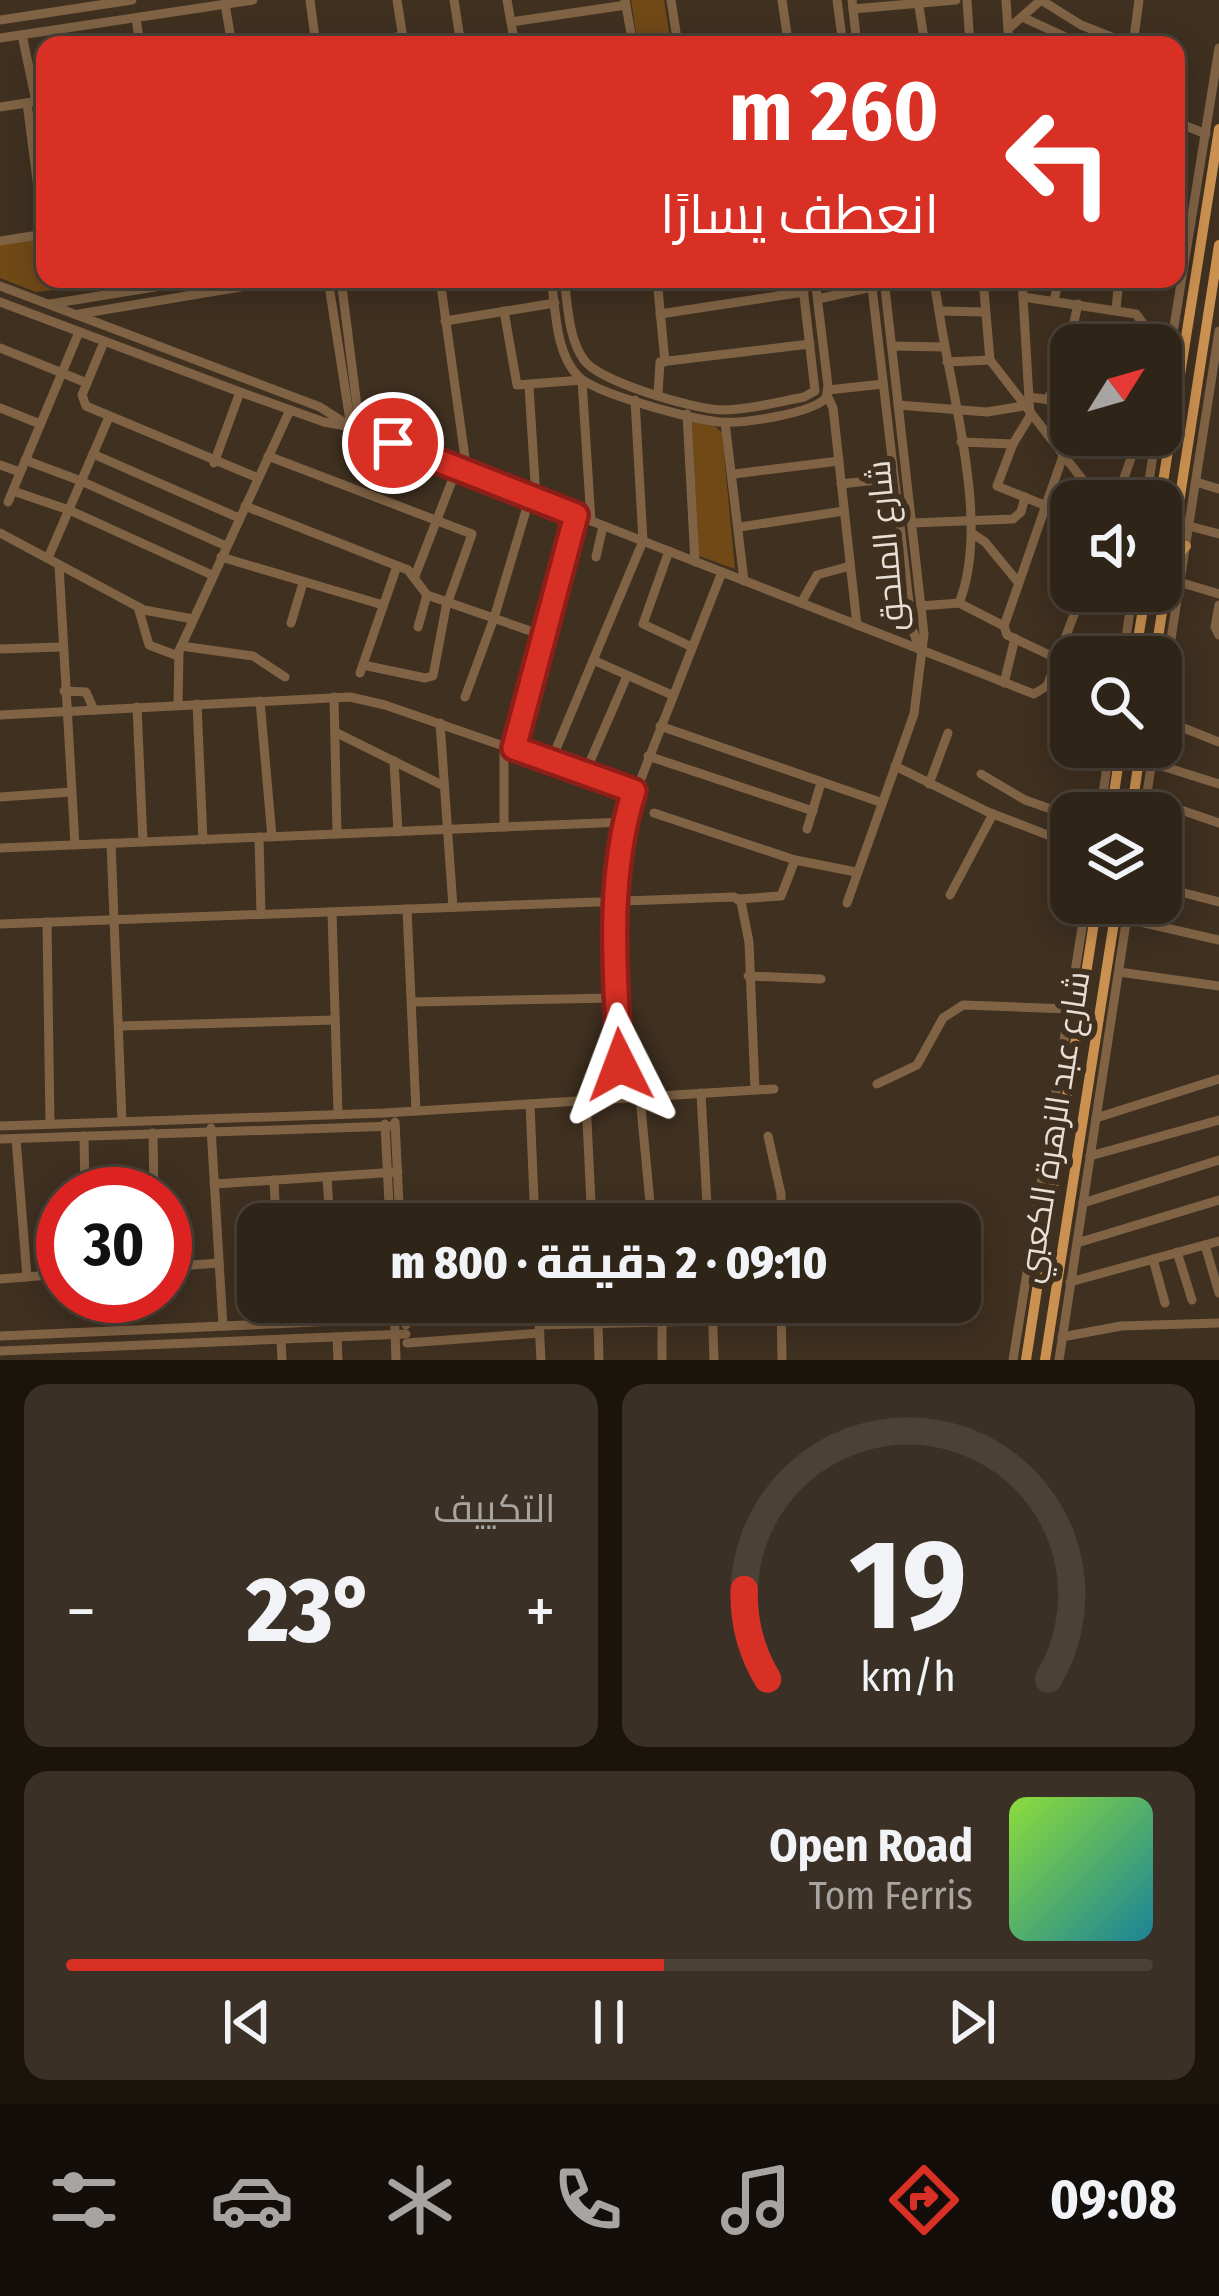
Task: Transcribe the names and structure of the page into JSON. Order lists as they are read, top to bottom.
{
  "streets": {
    "main road": ["شارع عبد الزهرة الكعبي"],
    "street": ["شارع الملحق"]
  },
  "north": "top right",
  "page": {
    "turn": ["260 m", "انعطف يسارًا"],
    "limit": "30",
    "trip": "09:10 · 2 دقيقة · 800 m",
    "tile": "التكييف",
    "heat": ["−", "23°", "+"],
    "song": ["Open Road", "Tom Ferris"],
    "tabs": "09:08",
    "gauge": ["19", "km/h"]
  }
}
